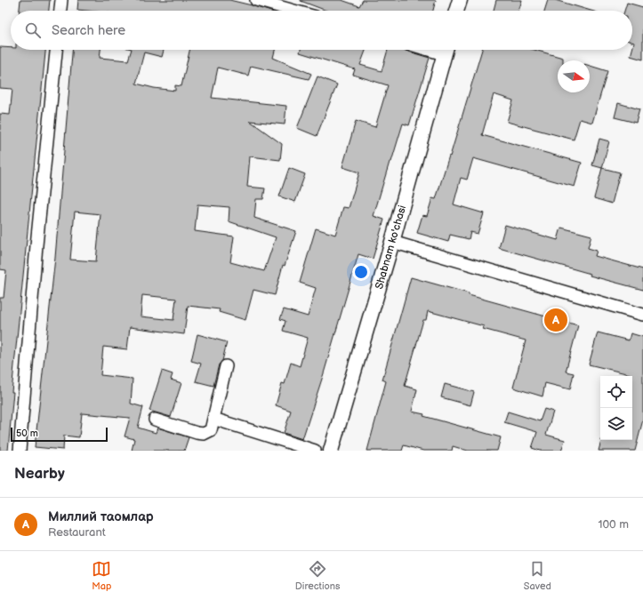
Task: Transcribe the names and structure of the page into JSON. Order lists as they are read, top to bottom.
{
  "streets": {
    "street": ["Shabnam ko'chasi"]
  },
  "scale_bar": "50 m",
  "north": "right",
  "page": {
    "search": "Search here",
    "pins": "A",
    "scale": "50 m",
    "heading": "Nearby",
    "list": [
      {
        "mark": "A",
        "name": "Миллий таомлар",
        "note": "Restaurant",
        "value": "100 m"
      }
    ],
    "nav": ["Map", "Directions", "Saved"]
  }
}
